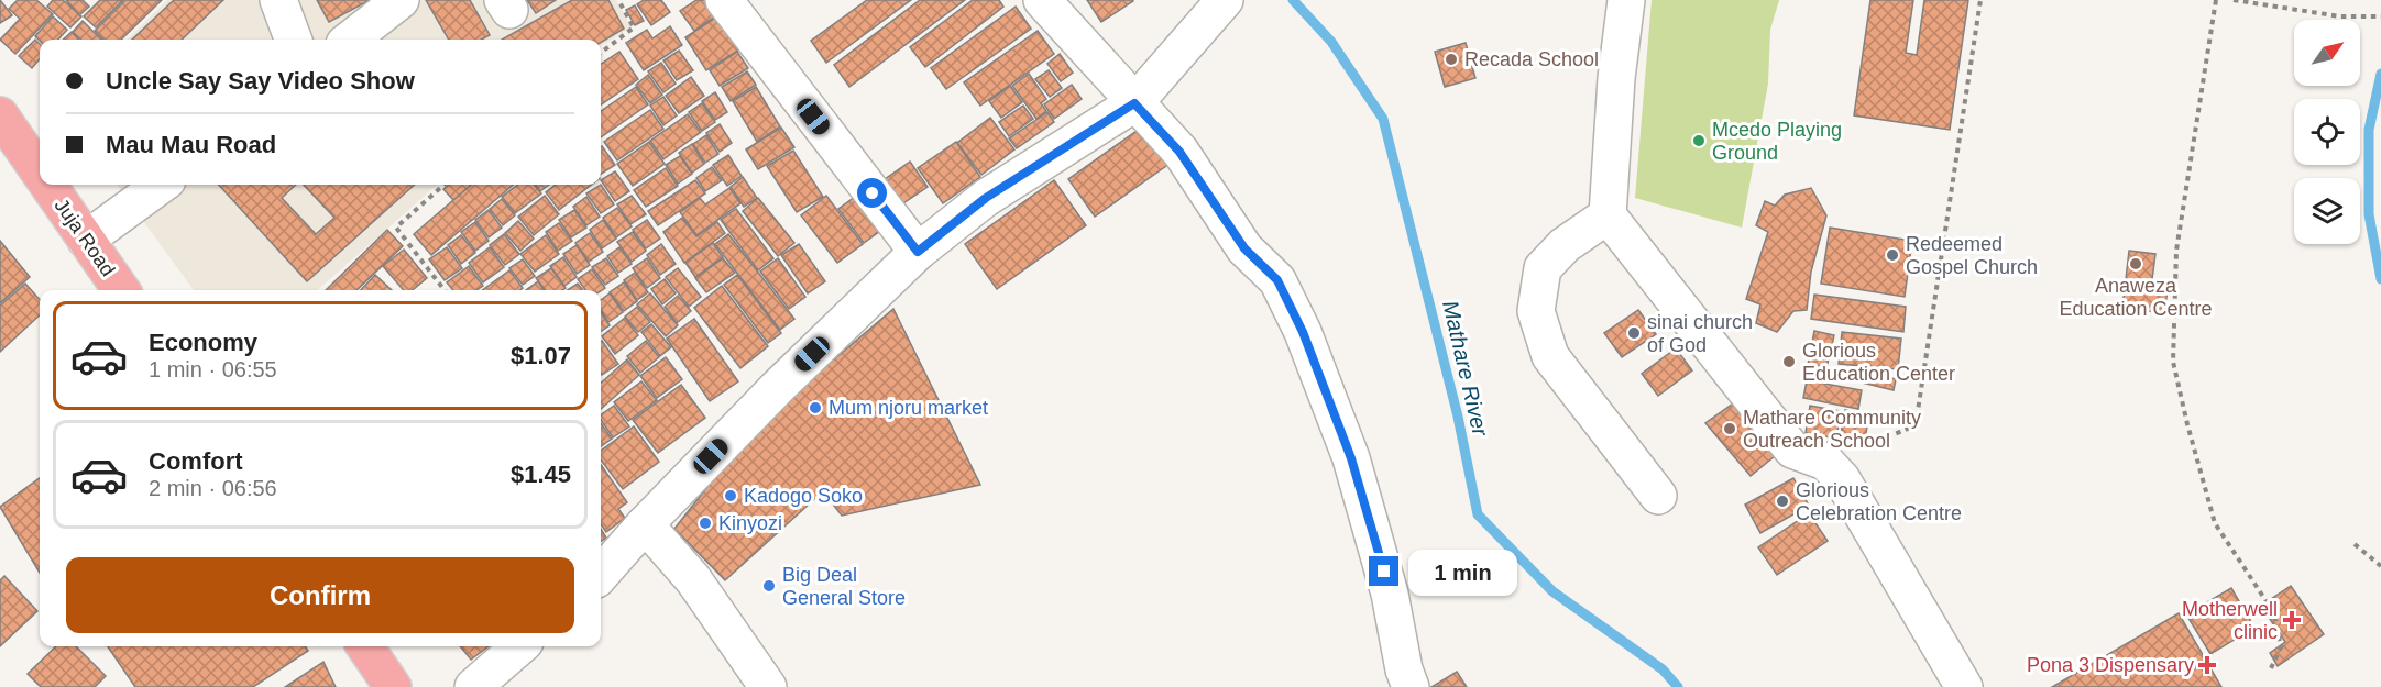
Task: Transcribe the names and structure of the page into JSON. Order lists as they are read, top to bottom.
{
  "streets": {
    "main road": ["Juja Road"]
  },
  "water": ["Mathare River"],
  "places": {
    "other": [
      "Recada School",
      "Mcedo Playing Ground",
      "Redeemed Gospel Church",
      "Anaweza Education Centre",
      "sinai church of God",
      "Glorious Education Center",
      "Mum njoru market",
      "Mathare Community Outreach School",
      "Kadogo Soko",
      "Glorious Celebration Centre",
      "Kinyozi",
      "Big Deal General Store"
    ],
    "health": ["Motherwell clinic", "Pona 3 Dispensary"]
  },
  "north": "top right",
  "page": {
    "banner": ["Uncle Say Say Video Show", "Mau Mau Road"],
    "list": [
      {
        "name": "Economy",
        "note": "1 min · 06:55",
        "value": "$1.07"
      },
      {
        "name": "Comfort",
        "note": "2 min · 06:56",
        "value": "$1.45"
      }
    ],
    "buttons": "Confirm",
    "bubble": "1 min"
  }
}
